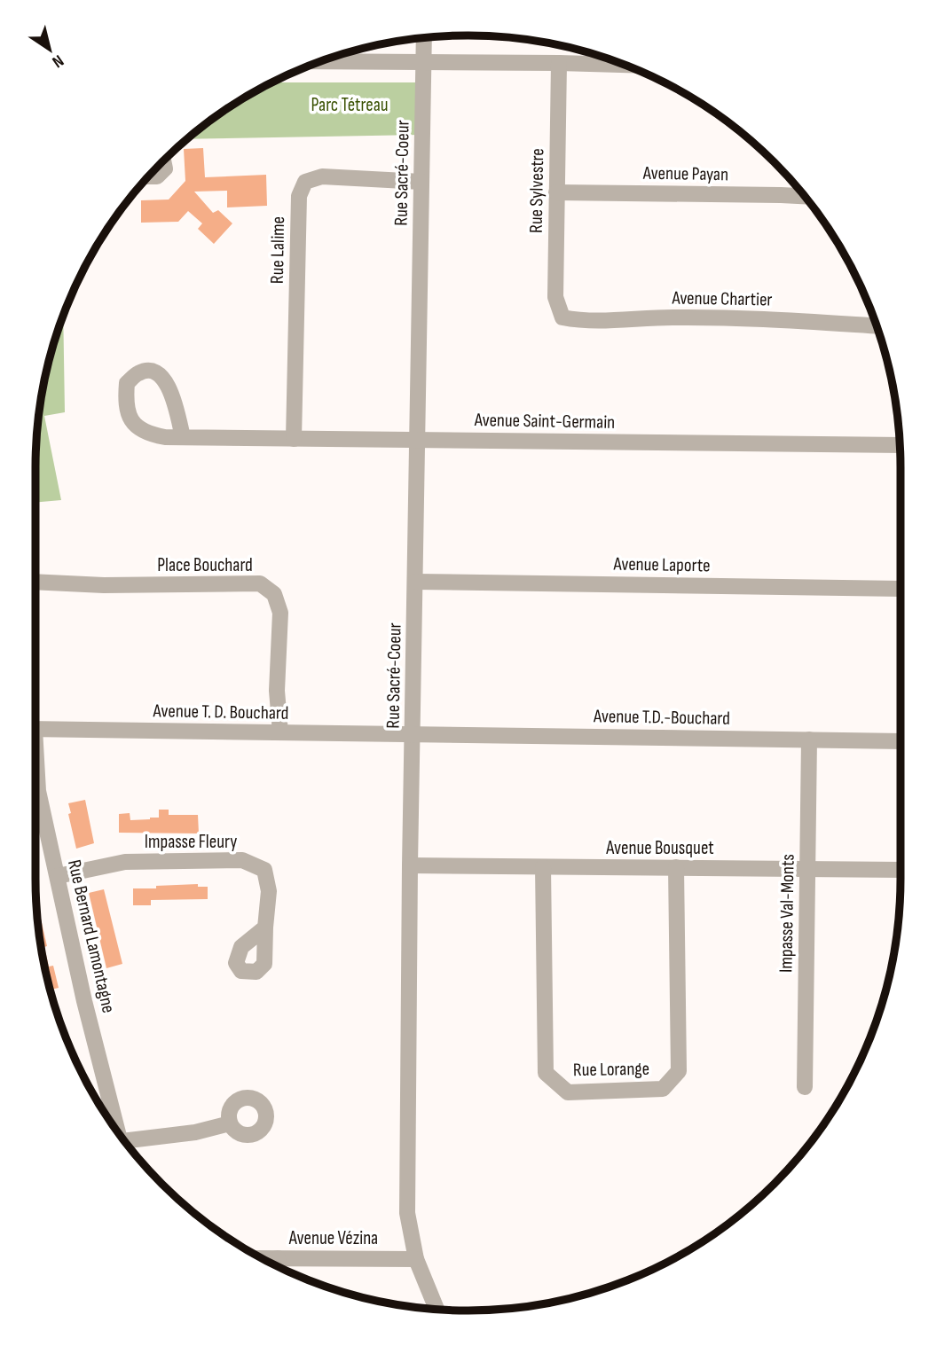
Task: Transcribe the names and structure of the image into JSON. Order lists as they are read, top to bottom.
{
  "streets": {
    "street": [
      "Rue Sacré-Coeur",
      "Avenue Payan",
      "Rue Sylvestre",
      "Rue Lalime",
      "Avenue Chartier",
      "Avenue Saint-Germain",
      "Place Bouchard",
      "Avenue Laporte",
      "Avenue T. D. Bouchard",
      "Avenue T.D.-Bouchard",
      "Impasse Fleury",
      "Avenue Bousquet",
      "Impasse Val-Monts",
      "Rue Bernard Lamontagne",
      "Rue Lorange",
      "Avenue Vézina"
    ]
  },
  "crossings": [
    ["Rue Sacré-Coeur", "Rue Lalime"],
    ["Rue Sacré-Coeur", "Avenue Saint-Germain"],
    ["Rue Sacré-Coeur", "Avenue Laporte"],
    ["Rue Sacré-Coeur", "Avenue T. D. Bouchard"],
    ["Rue Sacré-Coeur", "Avenue T.D.-Bouchard"],
    ["Rue Sacré-Coeur", "Avenue Bousquet"],
    ["Rue Sacré-Coeur", "Avenue Vézina"],
    ["Avenue Payan", "Rue Sylvestre"],
    ["Rue Sylvestre", "Avenue Chartier"],
    ["Rue Lalime", "Avenue Saint-Germain"],
    ["Place Bouchard", "Avenue T. D. Bouchard"],
    ["Avenue T. D. Bouchard", "Avenue T.D.-Bouchard"],
    ["Avenue T.D.-Bouchard", "Impasse Val-Monts"],
    ["Impasse Fleury", "Rue Bernard Lamontagne"],
    ["Avenue Bousquet", "Impasse Val-Monts"],
    ["Avenue Bousquet", "Rue Lorange"]
  ],
  "parks": ["Parc Tétreau"],
  "north": "bottom right"
}
